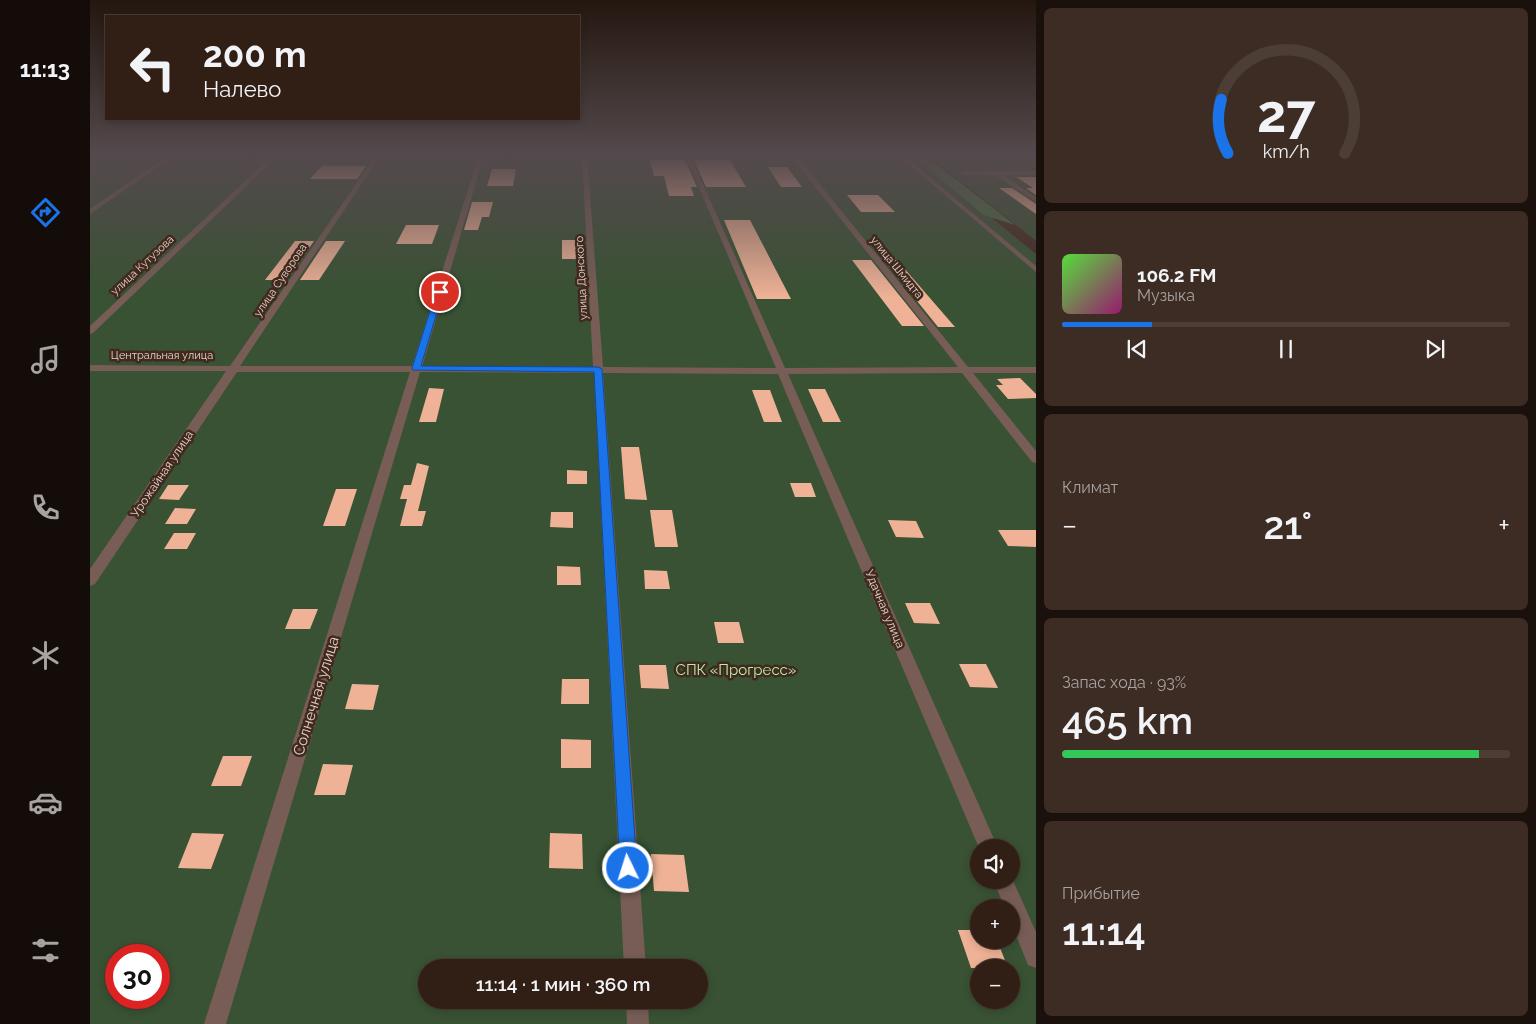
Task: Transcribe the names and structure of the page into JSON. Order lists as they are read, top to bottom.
{
  "streets": {
    "street": [
      "улица Кутузова",
      "улица Шмидта",
      "улица Донского",
      "улица Суворова",
      "Центральная улица",
      "Урожайная улица",
      "Удачная улица",
      "Солнечная улица"
    ]
  },
  "crossings": [
    ["улица Шмидта", "Центральная улица"],
    ["улица Донского", "Центральная улица"],
    ["улица Суворова", "Центральная улица"],
    ["улица Суворова", "Урожайная улица"],
    ["Центральная улица", "Урожайная улица"],
    ["Центральная улица", "Удачная улица"],
    ["Центральная улица", "Солнечная улица"]
  ],
  "parks": ["СПК «Прогресс»"],
  "page": {
    "tabs": "11:13",
    "turn": ["200 m", "Налево"],
    "song": ["106.2 FM", "Музыка"],
    "tile": [
      "Климат",
      ["Запас хода · 93%", "465 km"],
      ["Прибытие", "11:14"]
    ],
    "heat": ["−", "21°", "+"],
    "map_buttons": ["+", "−"],
    "limit": "30",
    "trip": "11:14 · 1 мин · 360 m",
    "gauge": ["27", "km/h"]
  }
}
